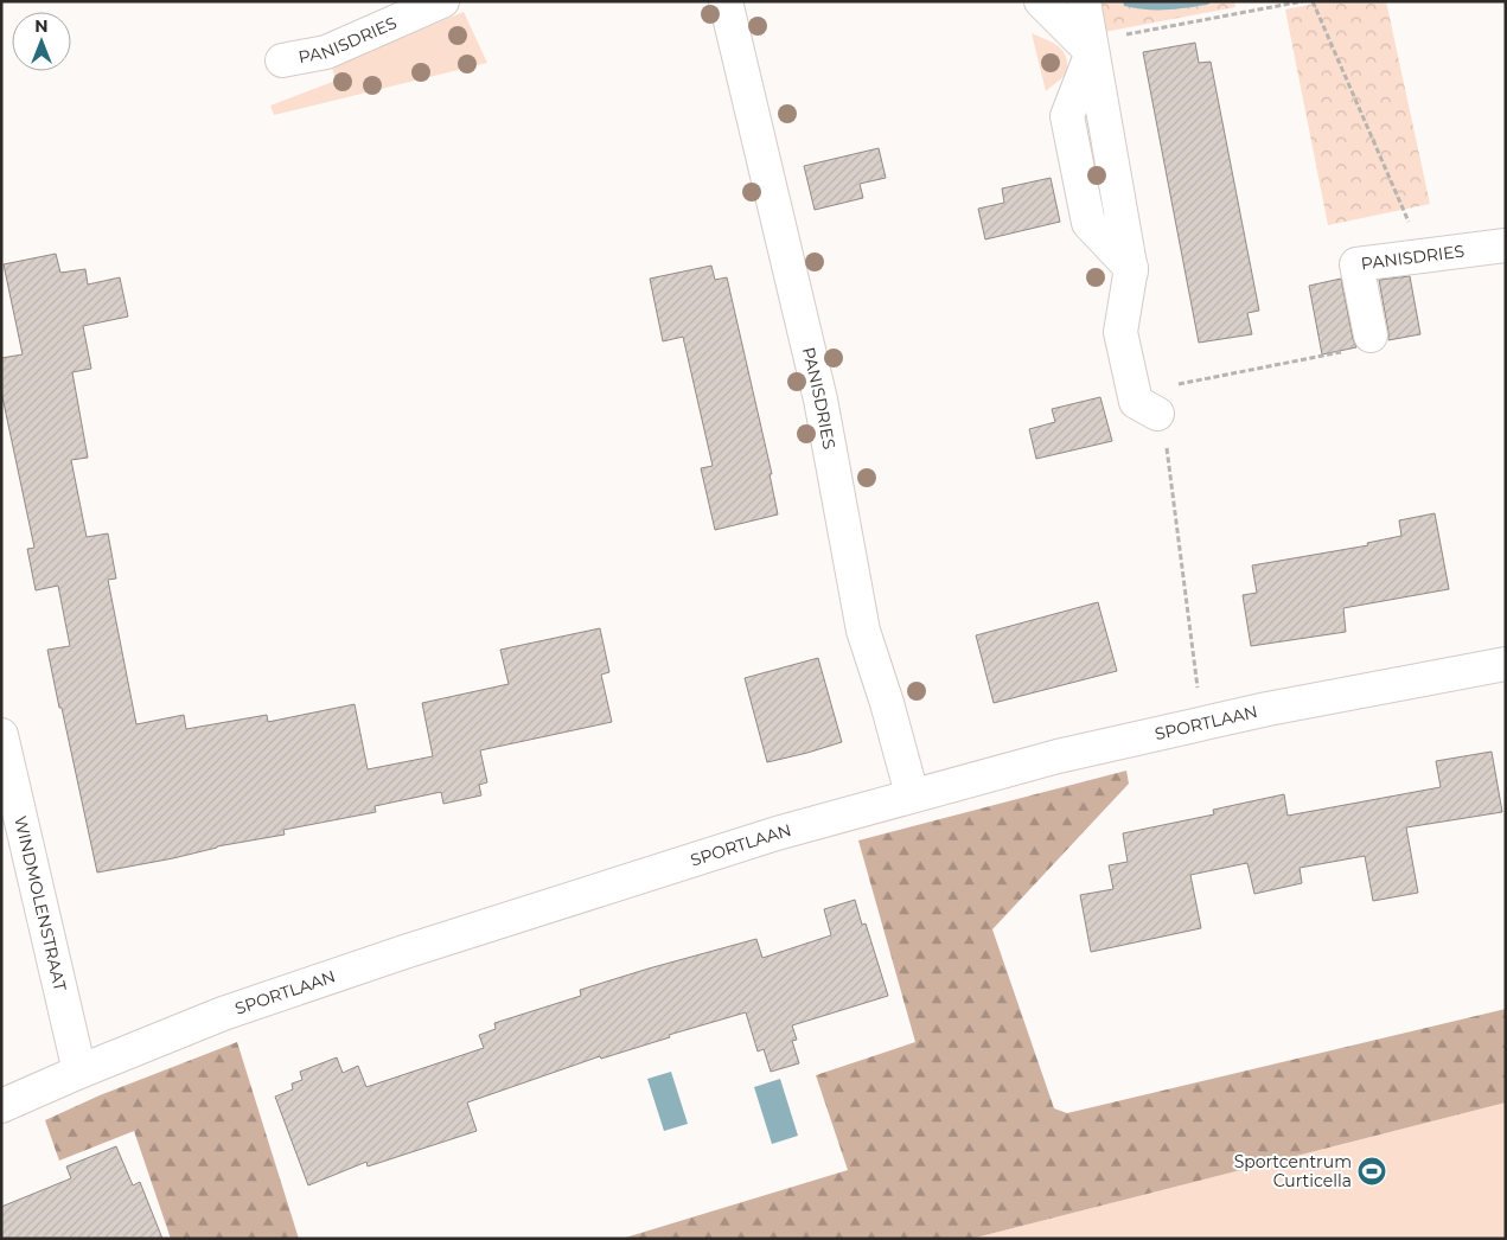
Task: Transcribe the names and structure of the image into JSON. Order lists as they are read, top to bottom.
{
  "streets": {
    "street": ["PANISDRIES", "SPORTLAAN", "WINDMOLENSTRAAT"]
  },
  "crossings": [
    ["PANISDRIES", "SPORTLAAN"],
    ["SPORTLAAN", "WINDMOLENSTRAAT"]
  ],
  "places": {
    "sports": ["Sportcentrum Curticella"]
  },
  "north": "top"
}
